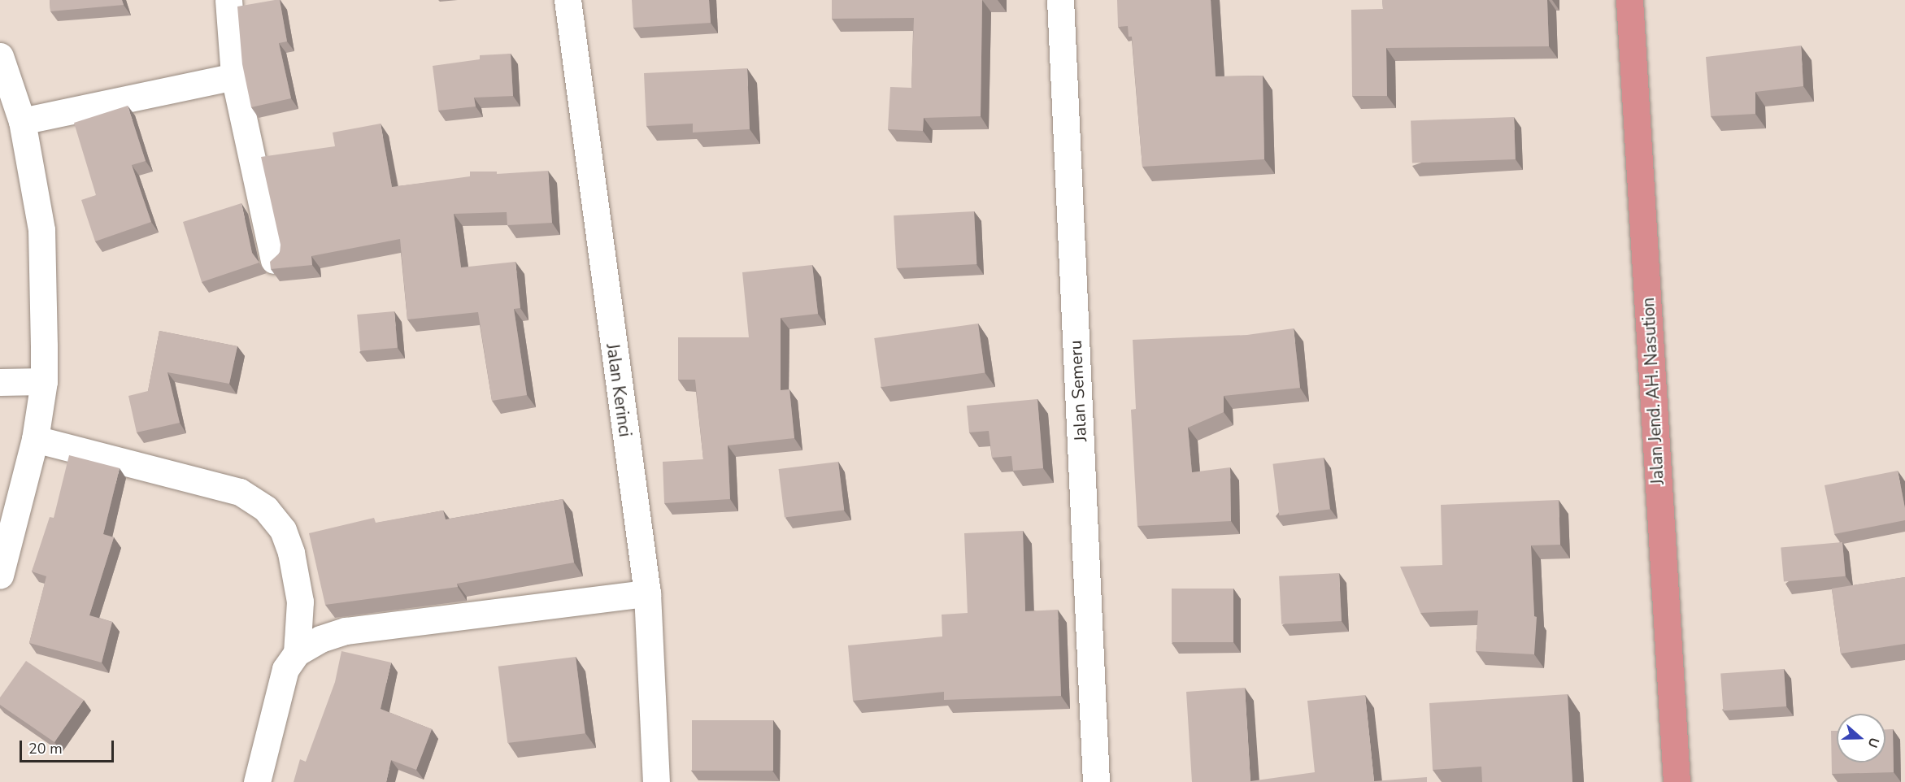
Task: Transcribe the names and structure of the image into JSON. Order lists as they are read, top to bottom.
{
  "streets": {
    "highway": ["Jalan Jend. AH. Nasution"],
    "street": ["Jalan Kerinci", "Jalan Semeru"]
  },
  "scale_bar": "20 m",
  "north": "right"
}
